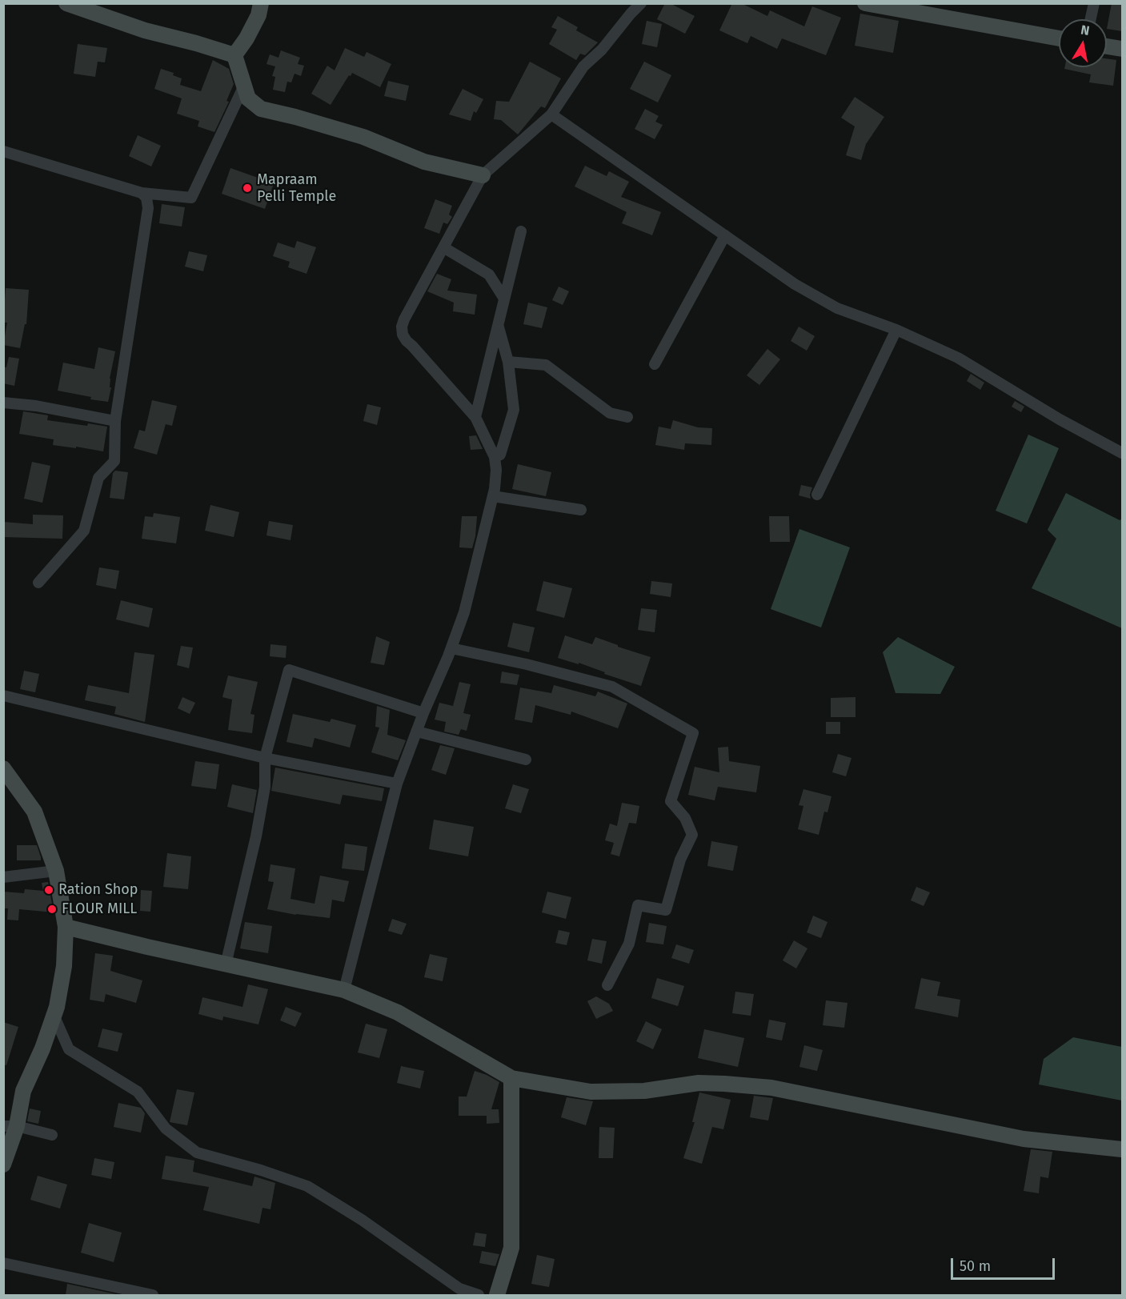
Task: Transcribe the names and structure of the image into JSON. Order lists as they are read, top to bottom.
{
  "places": ["Mapraam Pelli Temple", "Ration Shop", "FLOUR MILL"],
  "scale_bar": "50 m",
  "north": "top"
}
